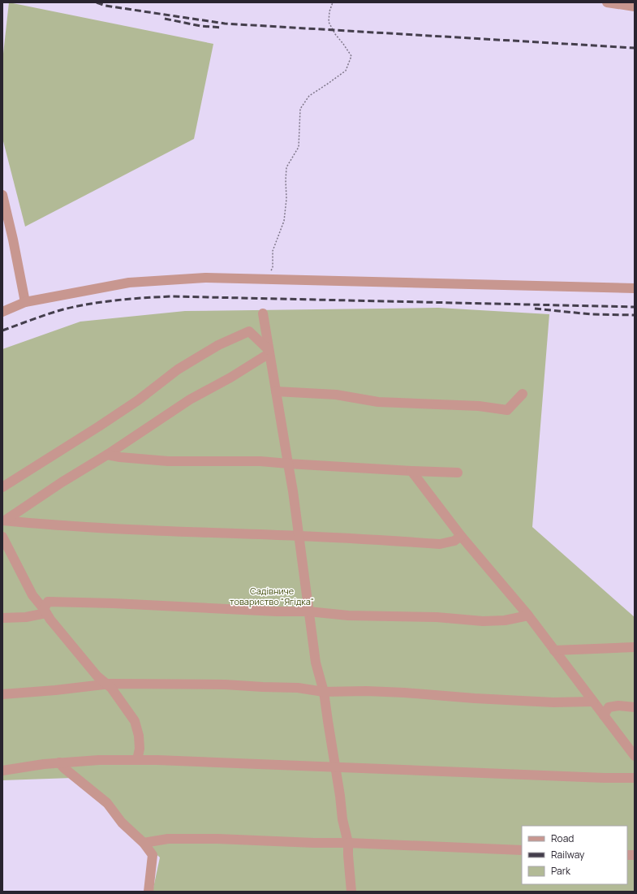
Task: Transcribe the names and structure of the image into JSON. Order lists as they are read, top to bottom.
{
  "parks": ["Садівниче товариство \"Ягідка\""],
  "legend": ["Road", "Railway", "Park"]
}
